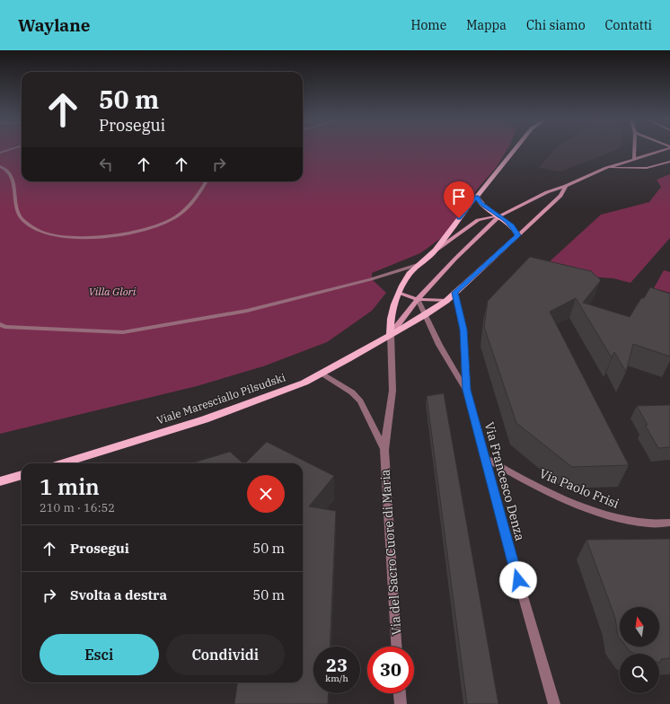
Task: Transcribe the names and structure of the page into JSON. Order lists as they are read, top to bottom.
{
  "streets": {
    "main road": ["Viale Maresciallo Pilsudski"],
    "street": ["Via Francesco Denza", "Via Paolo Frisi", "Via del Sacro Cuore di Maria"]
  },
  "crossings": [
    ["Viale Maresciallo Pilsudski", "Via Francesco Denza"],
    ["Viale Maresciallo Pilsudski", "Via del Sacro Cuore di Maria"],
    ["Via Francesco Denza", "Via Paolo Frisi"]
  ],
  "parks": ["Villa Glori"],
  "north": "top",
  "page": {
    "header": "Waylane",
    "nav": [
      "Home",
      "Mappa",
      "Chi siamo",
      "Contatti"
    ],
    "turn": ["50 m", "Prosegui"],
    "heading": ["1 min", "210 m · 16:52"],
    "list": [
      {
        "name": "Prosegui",
        "value": "50 m"
      },
      {
        "name": "Svolta a destra",
        "value": "50 m"
      }
    ],
    "buttons": ["Esci", "Condividi"],
    "speed": "23 km/h",
    "limit": "30"
  }
}
